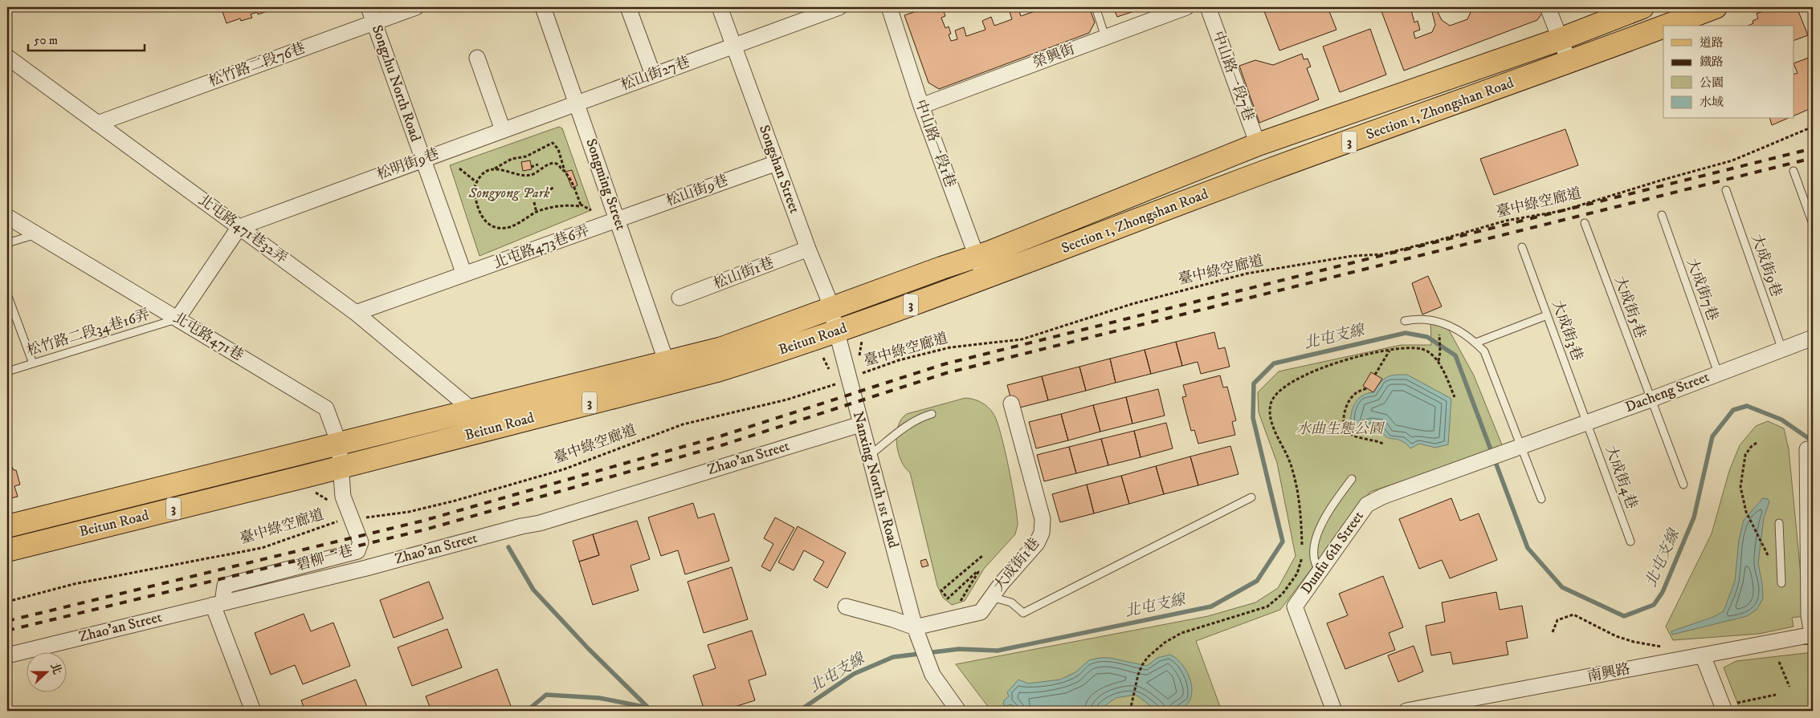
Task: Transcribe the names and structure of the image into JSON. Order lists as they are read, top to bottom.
{
  "streets": {
    "main road": ["Section 1, Zhongshan Road", "3", "Beitun Road"],
    "street": [
      "榮興街",
      "松竹路二段76巷",
      "松山街27巷",
      "中山路一段7巷",
      "Songzhu North Road",
      "中山路一段1巷",
      "松明街9巷",
      "Songshan Street",
      "Songming Street",
      "松山街9巷",
      "北屯路471巷32弄",
      "北屯路473巷6弄",
      "松山街1巷",
      "北屯路471巷",
      "Dacheng Street",
      "Zhao'an Street",
      "Nanxing North 1st Road",
      "Dunfu 6th Street",
      "碧柳一巷",
      "大成街1巷",
      "南興路"
    ],
    "lane": [
      "大成街9巷",
      "大成街7巷",
      "大成街5巷",
      "大成街3巷",
      "松竹路二段34巷16弄",
      "大成街4巷"
    ],
    "path": ["臺中綠空廊道"]
  },
  "crossings": [
    ["榮興街", "中山路一段1巷"],
    ["松竹路二段76巷", "Songzhu North Road"],
    ["松竹路二段76巷", "北屯路471巷32弄"],
    ["松山街27巷", "松明街9巷"],
    ["松山街27巷", "Songshan Street"],
    ["松山街27巷", "Songming Street"],
    ["中山路一段7巷", "Section 1, Zhongshan Road"],
    ["Songzhu North Road", "松明街9巷"],
    ["Section 1, Zhongshan Road", "中山路一段1巷"],
    ["Section 1, Zhongshan Road", "Beitun Road"],
    ["中山路一段1巷", "Beitun Road"],
    ["松明街9巷", "Songming Street"],
    ["松明街9巷", "北屯路471巷32弄"],
    ["Songshan Street", "松山街9巷"],
    ["Songshan Street", "松山街1巷"],
    ["Songshan Street", "Beitun Road"],
    ["Songshan Street", "Nanxing North 1st Road"],
    ["Songming Street", "松山街9巷"],
    ["Songming Street", "北屯路473巷6弄"],
    ["Songming Street", "Beitun Road"],
    ["松山街9巷", "北屯路473巷6弄"],
    ["臺中綠空廊道", "Nanxing North 1st Road"],
    ["臺中綠空廊道", "碧柳一巷"],
    ["北屯路471巷32弄", "北屯路473巷6弄"],
    ["北屯路471巷32弄", "Beitun Road"],
    ["大成街9巷", "Dacheng Street"],
    ["大成街7巷", "Dacheng Street"],
    ["大成街5巷", "Dacheng Street"],
    ["大成街3巷", "Dacheng Street"],
    ["大成街3巷", "大成街4巷"],
    ["松竹路二段34巷16弄", "北屯路471巷"],
    ["北屯路471巷", "Beitun Road"],
    ["北屯路471巷", "碧柳一巷"],
    ["Beitun Road", "Nanxing North 1st Road"],
    ["Beitun Road", "碧柳一巷"],
    ["Dacheng Street", "大成街4巷"],
    ["Dacheng Street", "Dunfu 6th Street"],
    ["Zhao'an Street", "Nanxing North 1st Road"],
    ["Zhao'an Street", "碧柳一巷"],
    ["Nanxing North 1st Road", "大成街1巷"]
  ],
  "water": ["北屯支線"],
  "parks": ["Songyong Park", "水曲生態公園"],
  "legend": [
    "道路",
    "鐵路",
    "公園",
    "水域"
  ],
  "scale_bar": "50 m",
  "north": "right"
}
